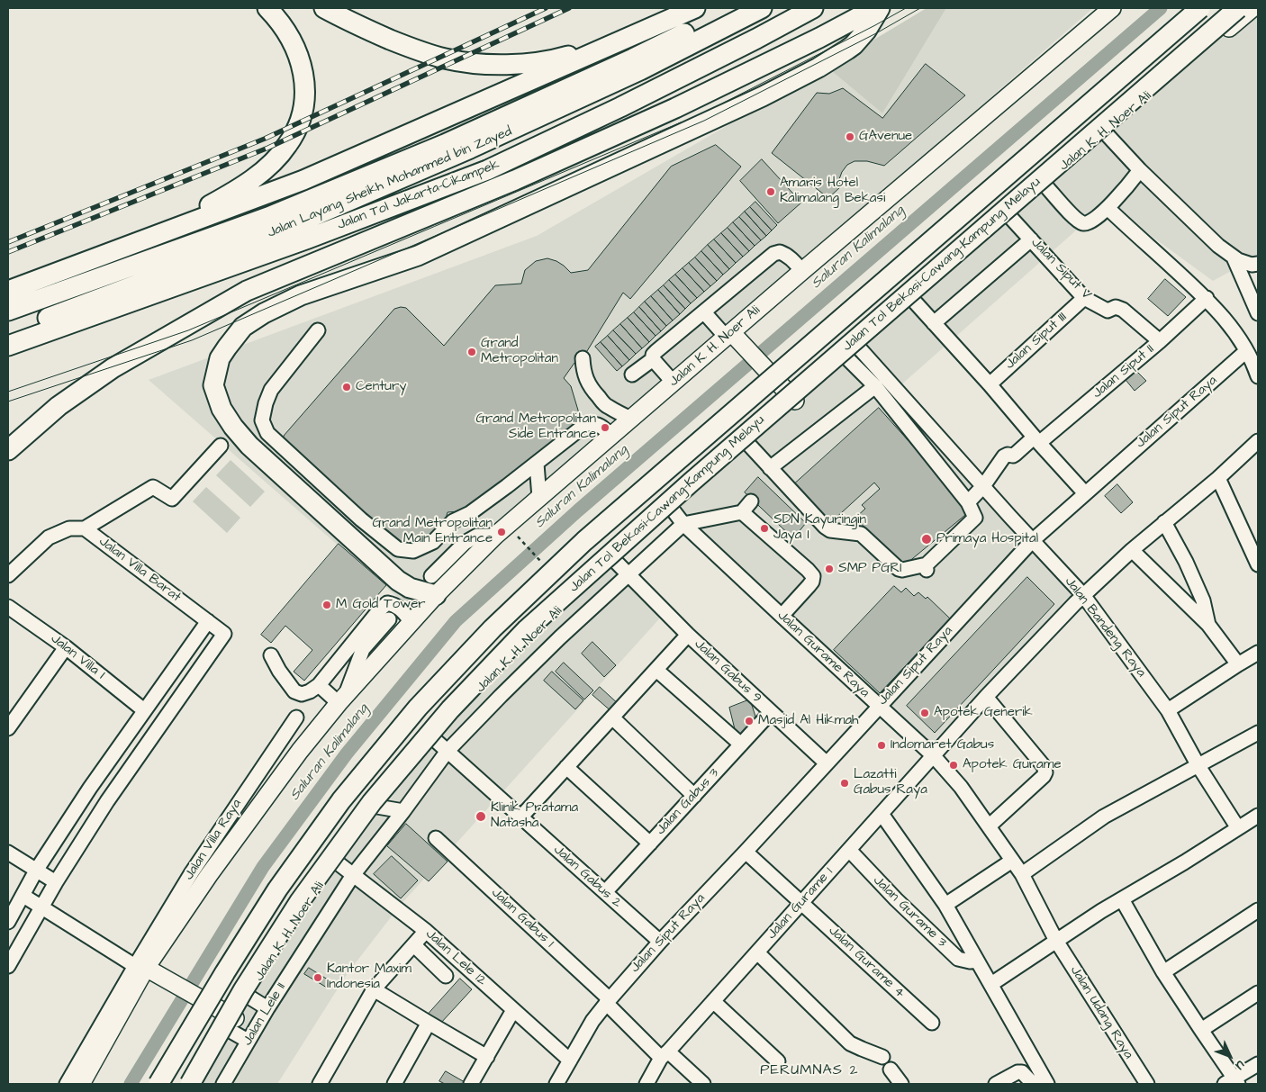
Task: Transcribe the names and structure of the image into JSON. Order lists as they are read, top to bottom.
{
  "streets": {
    "highway": ["Jalan Layang Sheikh Mohammed bin Zayed", "Jalan Tol Jakarta–Cikampek", "Jalan Tol Bekasi–Cawang–Kampung Melayu"],
    "main road": ["Jalan K. H. Noer Ali"],
    "street": [
      "Jalan Siput V",
      "Jalan Siput III",
      "Jalan Siput II",
      "Jalan Siput Raya",
      "Jalan Villa Barat",
      "Jalan Bandeng Raya",
      "Jalan Gurame Raya",
      "Jalan Villa I",
      "Jalan Gabus 9",
      "Jalan Gabus 3",
      "Jalan Villa Raya",
      "Jalan Gabus 2",
      "Jalan Gurame 1",
      "Jalan Gurame 3",
      "Jalan Gabus 1",
      "Jalan Lele 12",
      "Jalan Gurame 4",
      "Jalan Udang Raya",
      "Jalan Lele 11"
    ]
  },
  "crossings": [
    ["Jalan K. H. Noer Ali", "Jalan Siput V"],
    ["Jalan K. H. Noer Ali", "Jalan Bandeng Raya"],
    ["Jalan K. H. Noer Ali", "Jalan Gurame Raya"],
    ["Jalan K. H. Noer Ali", "Jalan Gabus 9"],
    ["Jalan K. H. Noer Ali", "Jalan Villa Raya"],
    ["Jalan K. H. Noer Ali", "Jalan Gabus 2"],
    ["Jalan K. H. Noer Ali", "Jalan Lele 12"],
    ["Jalan Siput V", "Jalan Siput III"],
    ["Jalan Siput V", "Jalan Siput II"],
    ["Jalan Siput II", "Jalan Bandeng Raya"],
    ["Jalan Siput Raya", "Jalan Bandeng Raya"],
    ["Jalan Siput Raya", "Jalan Gurame Raya"],
    ["Jalan Siput Raya", "Jalan Gabus 9"],
    ["Jalan Siput Raya", "Jalan Gabus 2"],
    ["Jalan Siput Raya", "Jalan Gabus 1"],
    ["Jalan Siput Raya", "Jalan Lele 12"],
    ["Jalan Siput Raya", "Jalan Gurame 4"],
    ["Jalan Bandeng Raya", "Jalan Gurame 1"],
    ["Jalan Gurame Raya", "Jalan Gurame 1"],
    ["Jalan Gurame Raya", "Jalan Udang Raya"],
    ["Jalan Gurame Raya", "Jalan Lele 11"],
    ["Jalan Gabus 9", "Jalan Gabus 3"],
    ["Jalan Gabus 9", "Jalan Lele 11"],
    ["Jalan Gabus 3", "Jalan Gabus 2"],
    ["Jalan Gabus 2", "Jalan Lele 11"],
    ["Jalan Gurame 1", "Jalan Gurame 3"],
    ["Jalan Gurame 1", "Jalan Gabus 1"],
    ["Jalan Gurame 1", "Jalan Gurame 4"],
    ["Jalan Lele 12", "Jalan Lele 11"]
  ],
  "districts": ["PERUMNAS 2"],
  "water": ["Saluran Kalimalang"],
  "places": [
    "GAvenue",
    "Amaris Hotel Kalimalang Bekasi",
    "Grand Metropolitan",
    "Century",
    "Grand Metropolitan Side Entrance",
    "SDN Kayuringin Jaya I",
    "Grand Metropolitan Main Entrance",
    "Primaya Hospital",
    "SMP PGRI",
    "M Gold Tower",
    "Apotek Generik",
    "Masjid Al Hikmah",
    "Indomaret Gabus",
    "Apotek Gurame",
    "Lazatti Gabus Raya",
    "Klinik Pratama Natasha",
    "Kantor Maxim Indonesia"
  ],
  "north": "bottom right"
}
